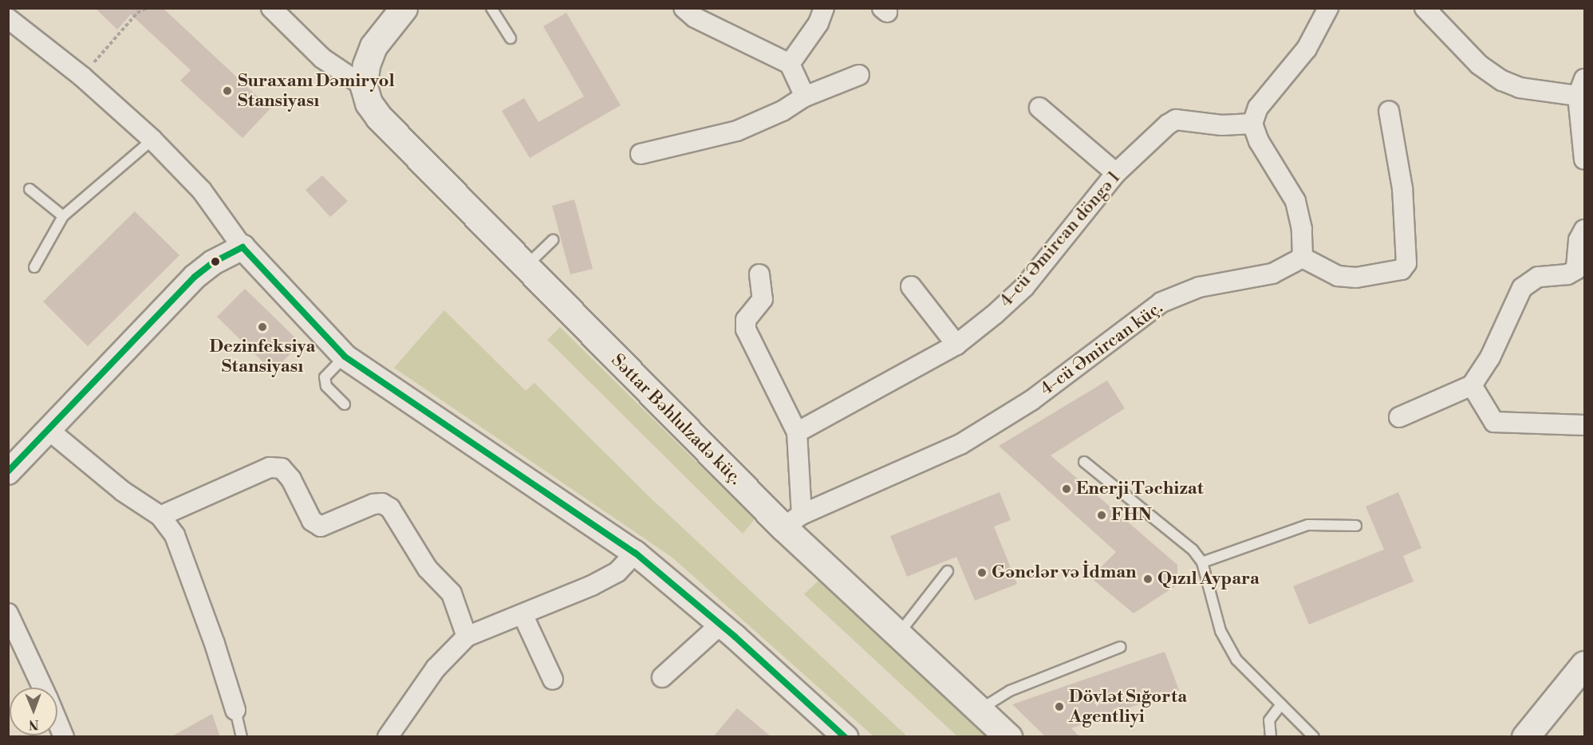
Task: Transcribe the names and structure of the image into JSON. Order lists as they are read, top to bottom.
{
  "streets": {
    "main road": ["Səttar Bəhlulzadə küç."],
    "street": ["4-cü Əmircan döngə 1", "4-cü Əmircan küç."]
  },
  "crossings": [
    ["4-cü Əmircan küç.", "Səttar Bəhlulzadə küç."]
  ],
  "places": [
    "Suraxanı Dəmiryol Stansiyası",
    "Dezinfeksiya Stansiyası",
    "Enerji Təchizat",
    "FHN",
    "Gənclər və İdman",
    "Qızıl Aypara",
    "Dövlət Sığorta Agentliyi"
  ],
  "north": "bottom"
}
